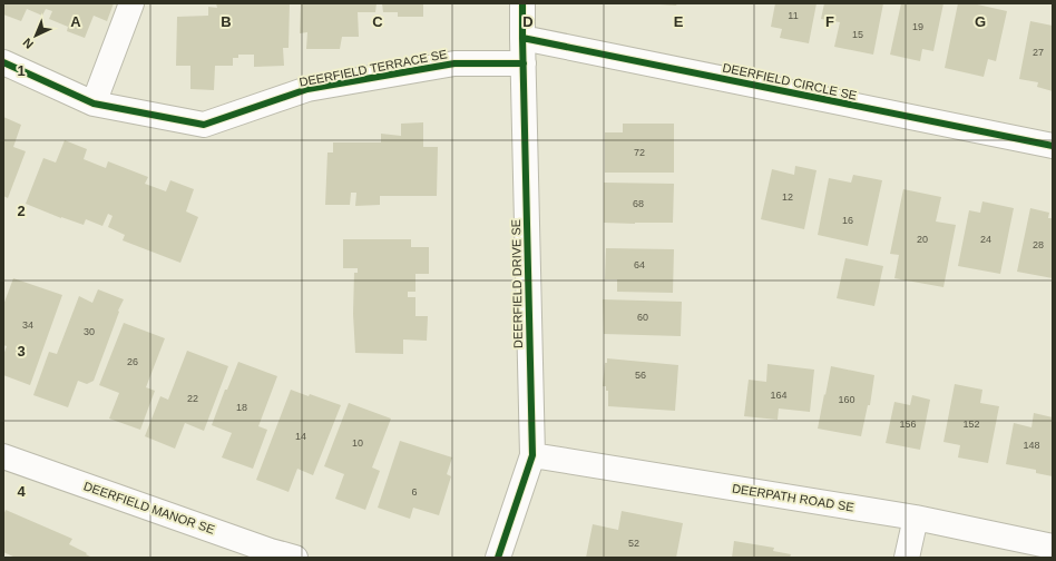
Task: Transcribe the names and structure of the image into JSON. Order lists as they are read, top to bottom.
{
  "streets": {
    "street": [
      "DEERFIELD TERRACE SE",
      "DEERFIELD CIRCLE SE",
      "DEERFIELD DRIVE SE",
      "DEERPATH ROAD SE",
      "DEERFIELD MANOR SE"
    ]
  },
  "crossings": [
    ["DEERFIELD TERRACE SE", "DEERFIELD DRIVE SE"],
    ["DEERFIELD CIRCLE SE", "DEERFIELD DRIVE SE"],
    ["DEERFIELD DRIVE SE", "DEERPATH ROAD SE"]
  ],
  "house_numbers": [
    "11",
    "19",
    "15",
    "27",
    "72",
    "12",
    "68",
    "16",
    "20",
    "24",
    "28",
    "64",
    "60",
    "34",
    "30",
    "26",
    "56",
    "164",
    "22",
    "160",
    "18",
    "156",
    "152",
    "14",
    "10",
    "148",
    "6",
    "52"
  ],
  "north": "bottom left",
  "grid": {
    "columns": [
      "A",
      "B",
      "C",
      "D",
      "E",
      "F",
      "G"
    ],
    "rows": [
      "1",
      "2",
      "3",
      "4"
    ]
  }
}
